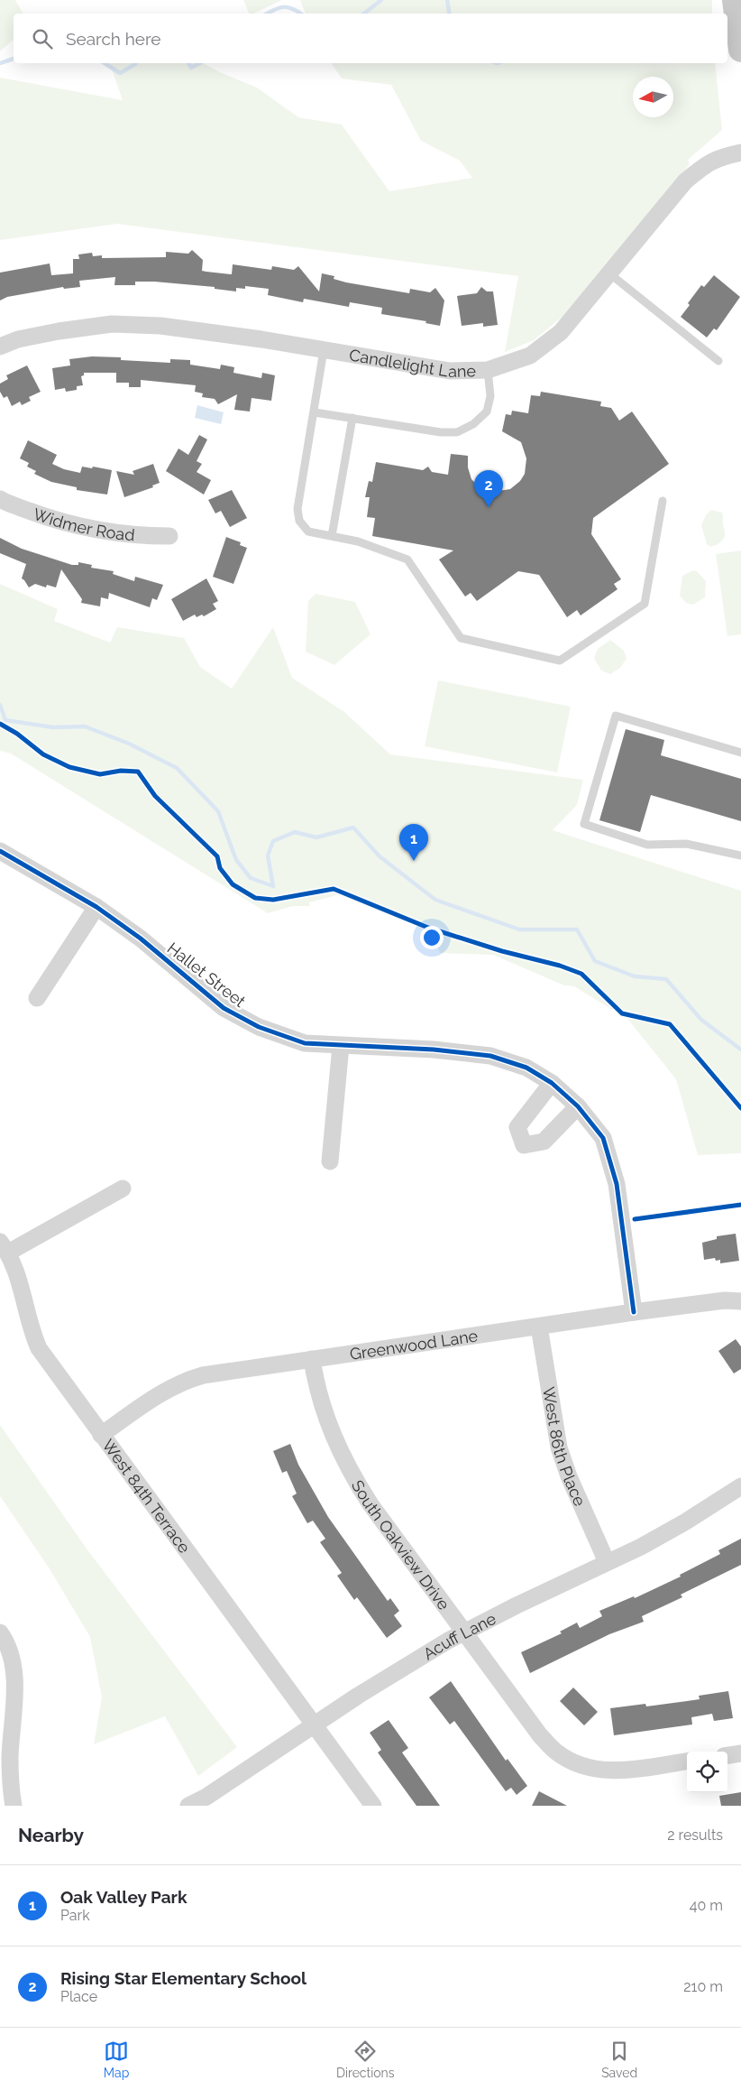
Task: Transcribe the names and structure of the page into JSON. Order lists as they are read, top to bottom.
{
  "streets": {
    "street": [
      "Candlelight Lane",
      "Widmer Road",
      "Hallet Street",
      "Greenwood Lane",
      "West 86th Place",
      "West 84th Terrace",
      "South Oakview Drive",
      "Acuff Lane"
    ]
  },
  "crossings": [
    ["Hallet Street", "Greenwood Lane"],
    ["Greenwood Lane", "West 86th Place"],
    ["Greenwood Lane", "West 84th Terrace"],
    ["Greenwood Lane", "South Oakview Drive"],
    ["West 86th Place", "Acuff Lane"],
    ["West 84th Terrace", "Acuff Lane"],
    ["South Oakview Drive", "Acuff Lane"]
  ],
  "north": "left",
  "page": {
    "search": "Search here",
    "pins": ["2", "1"],
    "heading": ["Nearby", "2 results"],
    "list": [
      {
        "mark": "1",
        "name": "Oak Valley Park",
        "note": "Park",
        "value": "40 m"
      },
      {
        "mark": "2",
        "name": "Rising Star Elementary School",
        "note": "Place",
        "value": "210 m"
      }
    ],
    "nav": ["Map", "Directions", "Saved"]
  }
}
